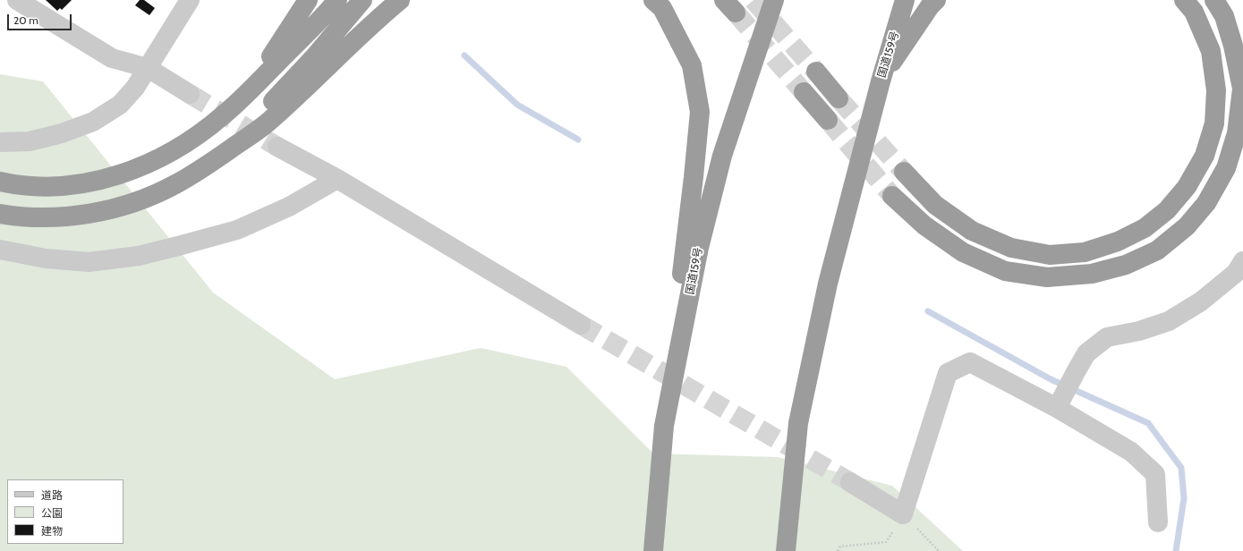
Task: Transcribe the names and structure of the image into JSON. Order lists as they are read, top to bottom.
{
  "streets": {
    "highway": ["国道159号"]
  },
  "legend": ["道路", "公園", "建物"],
  "scale_bar": "20 m"
}
